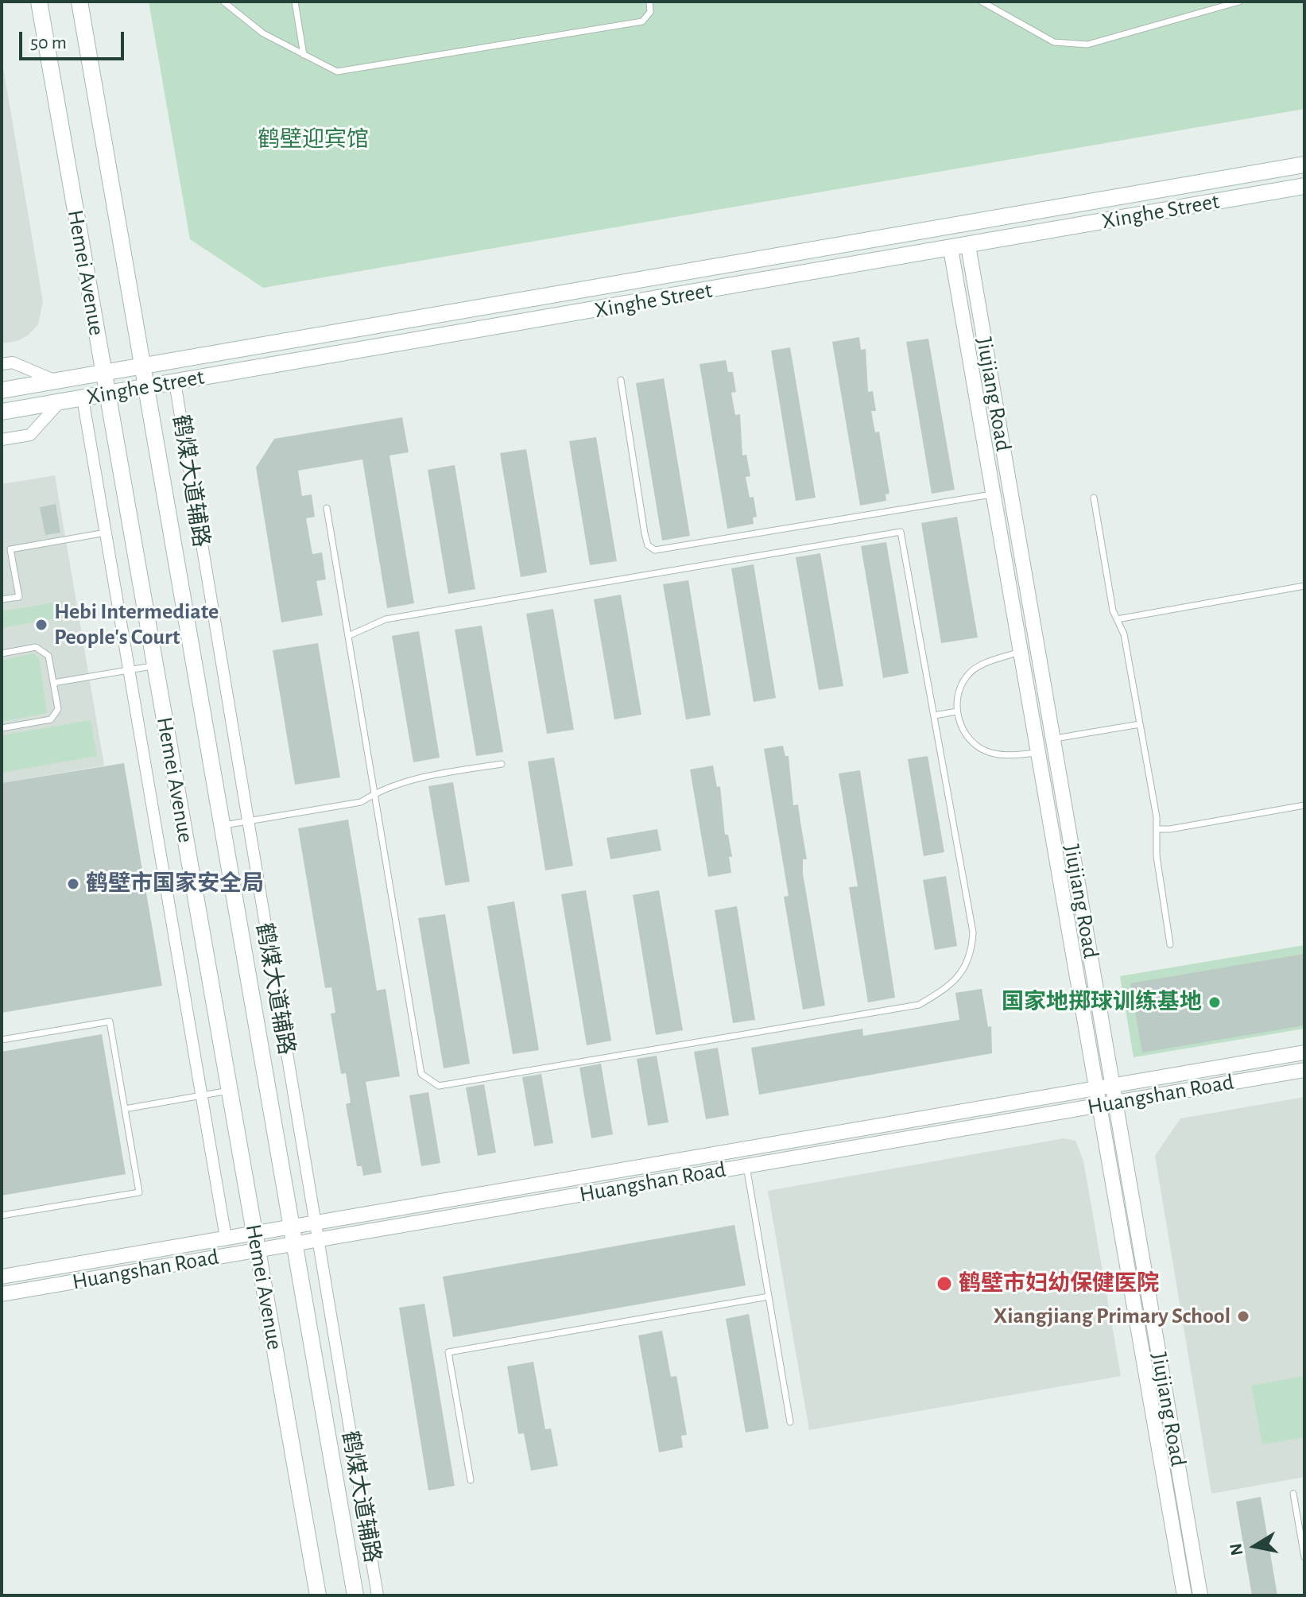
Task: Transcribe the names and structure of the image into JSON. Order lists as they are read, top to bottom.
{
  "streets": {
    "main road": ["Xinghe Street", "Hemei Avenue"],
    "street": ["Jiujiang Road", "鹤煤大道辅路", "Huangshan Road"]
  },
  "crossings": [
    ["Xinghe Street", "Hemei Avenue"],
    ["Xinghe Street", "Jiujiang Road"],
    ["Xinghe Street", "鹤煤大道辅路"],
    ["Hemei Avenue", "Huangshan Road"],
    ["Jiujiang Road", "Huangshan Road"],
    ["鹤煤大道辅路", "Huangshan Road"]
  ],
  "parks": ["鹤壁迎宾馆"],
  "places": [
    "Hebi Intermediate People's Court",
    "鹤壁市国家安全局",
    "国家地掷球训练基地",
    "鹤壁市妇幼保健医院",
    "Xiangjiang Primary School"
  ],
  "scale_bar": "50 m",
  "north": "left"
}
